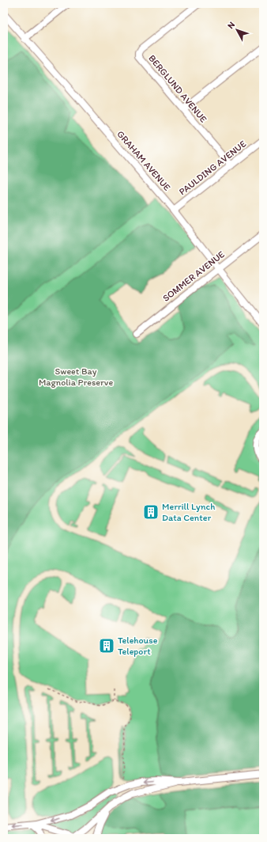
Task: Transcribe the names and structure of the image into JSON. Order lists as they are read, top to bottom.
{
  "streets": {
    "street": [
      "BERGLUND AVENUE",
      "GRAHAM AVENUE",
      "PAULDING AVENUE",
      "SOMMER AVENUE"
    ]
  },
  "crossings": [
    ["BERGLUND AVENUE", "PAULDING AVENUE"],
    ["GRAHAM AVENUE", "PAULDING AVENUE"],
    ["GRAHAM AVENUE", "SOMMER AVENUE"]
  ],
  "parks": ["Sweet Bay Magnolia Preserve"],
  "places": {
    "building": ["Merrill Lynch Data Center", "Telehouse Teleport"]
  },
  "north": "top left"
}
